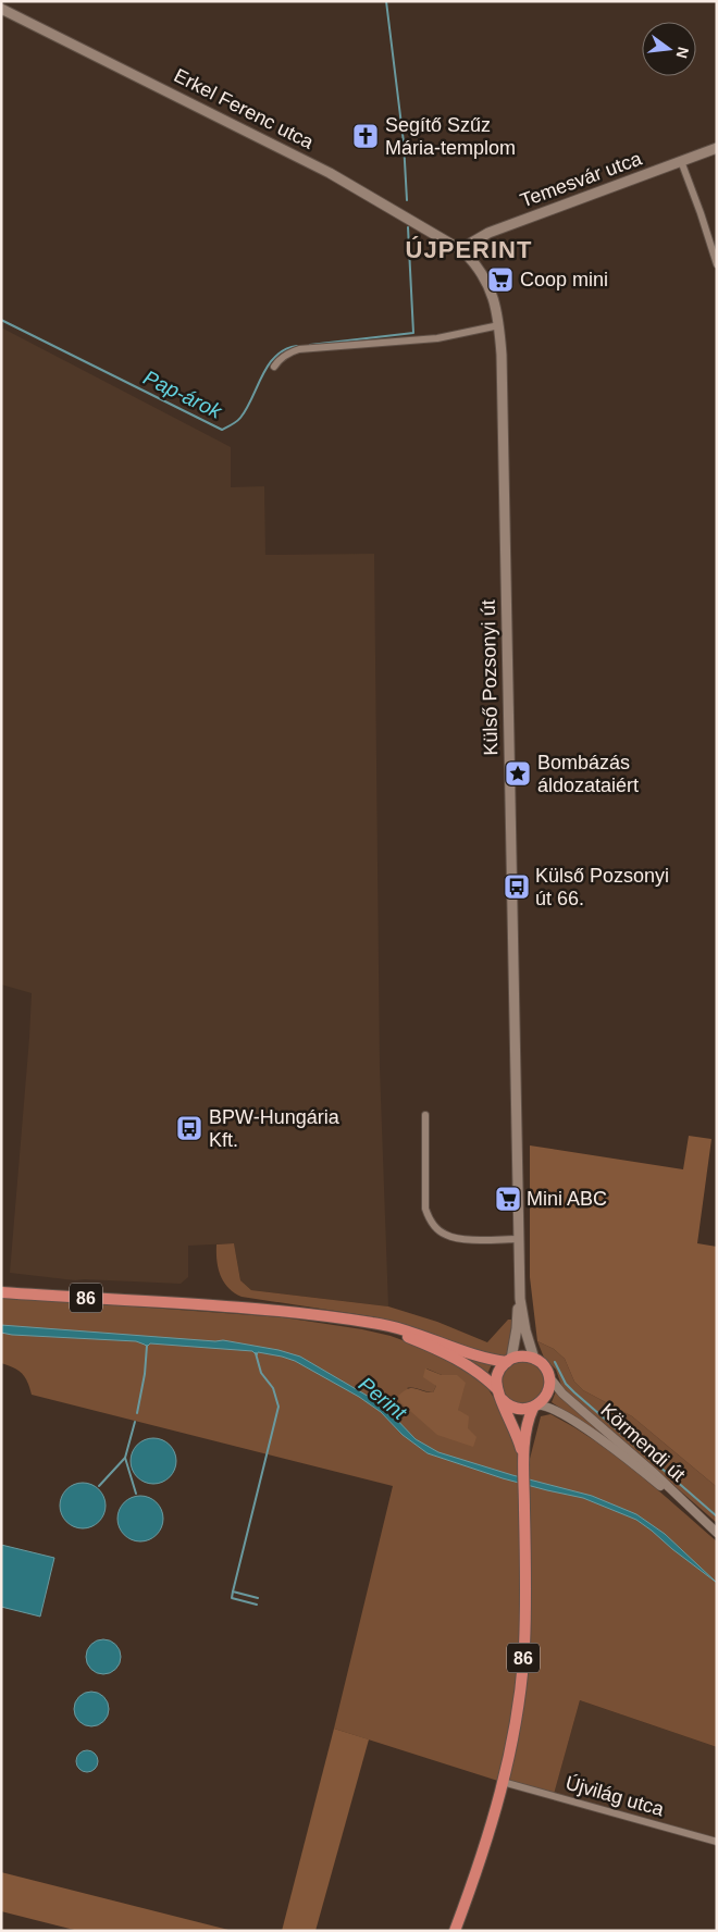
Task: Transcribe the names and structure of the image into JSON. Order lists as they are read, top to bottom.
{
  "streets": {
    "main road": [
      "Erkel Ferenc utca",
      "Temesvár utca",
      "Külső Pozsonyi út",
      "86"
    ],
    "street": ["Körmendi út", "Újvilág utca"]
  },
  "crossings": [
    ["Erkel Ferenc utca", "Temesvár utca"],
    ["Erkel Ferenc utca", "Külső Pozsonyi út"],
    ["Temesvár utca", "Külső Pozsonyi út"],
    ["86", "Körmendi út"],
    ["86", "Újvilág utca"]
  ],
  "districts": ["ÚJPERINT"],
  "water": ["Pap-árok", "Perint"],
  "places": {
    "church": ["Segítő Szűz Mária-templom"],
    "supermarket": ["Coop mini", "Mini ABC"],
    "place": ["Bombázás áldozataiért"],
    "bus stop": ["Külső Pozsonyi út 66.", "BPW-Hungária Kft."]
  },
  "north": "right"
}
